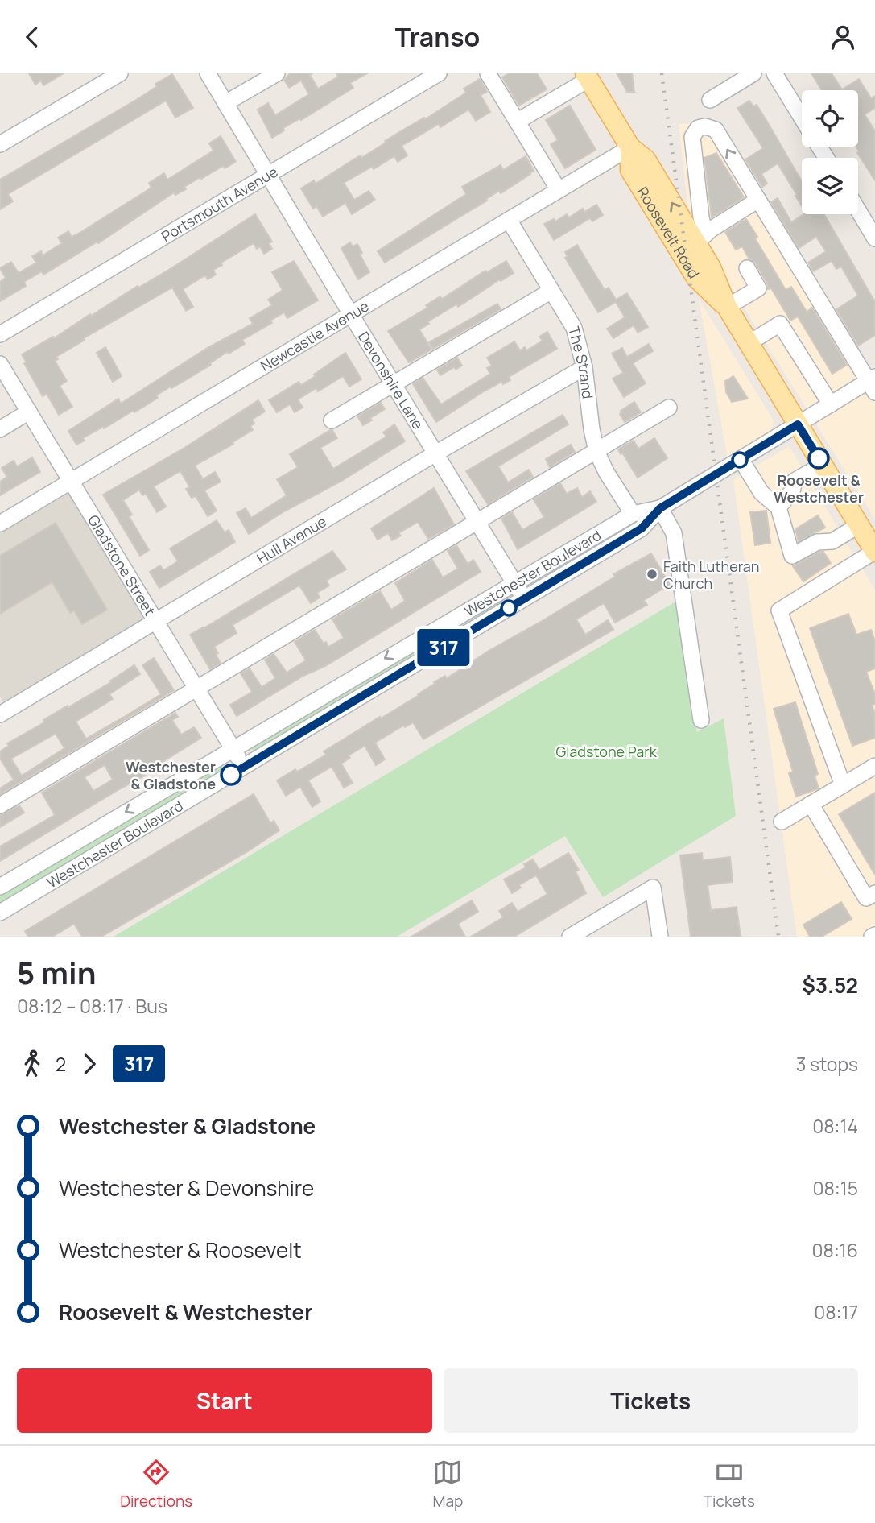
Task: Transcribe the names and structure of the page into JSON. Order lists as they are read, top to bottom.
{
  "streets": {
    "main road": ["Roosevelt Road"],
    "street": [
      "Portsmouth Avenue",
      "Newcastle Avenue",
      "The Strand",
      "Devonshire Lane",
      "Hull Avenue",
      "Gladstone Street",
      "Westchester Boulevard"
    ]
  },
  "crossings": [
    ["Portsmouth Avenue", "Devonshire Lane"],
    ["Roosevelt Road", "Newcastle Avenue"],
    ["Roosevelt Road", "Westchester Boulevard"],
    ["Newcastle Avenue", "The Strand"],
    ["Newcastle Avenue", "Devonshire Lane"],
    ["Newcastle Avenue", "Gladstone Street"],
    ["The Strand", "Hull Avenue"],
    ["The Strand", "Westchester Boulevard"],
    ["Devonshire Lane", "Hull Avenue"],
    ["Devonshire Lane", "Westchester Boulevard"],
    ["Hull Avenue", "Gladstone Street"],
    ["Gladstone Street", "Westchester Boulevard"]
  ],
  "parks": ["Gladstone Park"],
  "places": ["Roosevelt & Westchester", "Faith Lutheran Church", "Westchester & Gladstone"],
  "lines": ["bus line 317"],
  "page": {
    "header": "Transo",
    "on_map": "317",
    "heading": ["5 min", "08:12 – 08:17 · Bus", "$3.52"],
    "legs": ["2", "317", "3 stops"],
    "list": [
      {
        "name": "Westchester & Gladstone",
        "value": "08:14"
      },
      {
        "name": "Westchester & Devonshire",
        "value": "08:15"
      },
      {
        "name": "Westchester & Roosevelt",
        "value": "08:16"
      },
      {
        "name": "Roosevelt & Westchester",
        "value": "08:17"
      }
    ],
    "buttons": ["Start", "Tickets"],
    "tabs": ["Directions", "Map", "Tickets"]
  }
}
